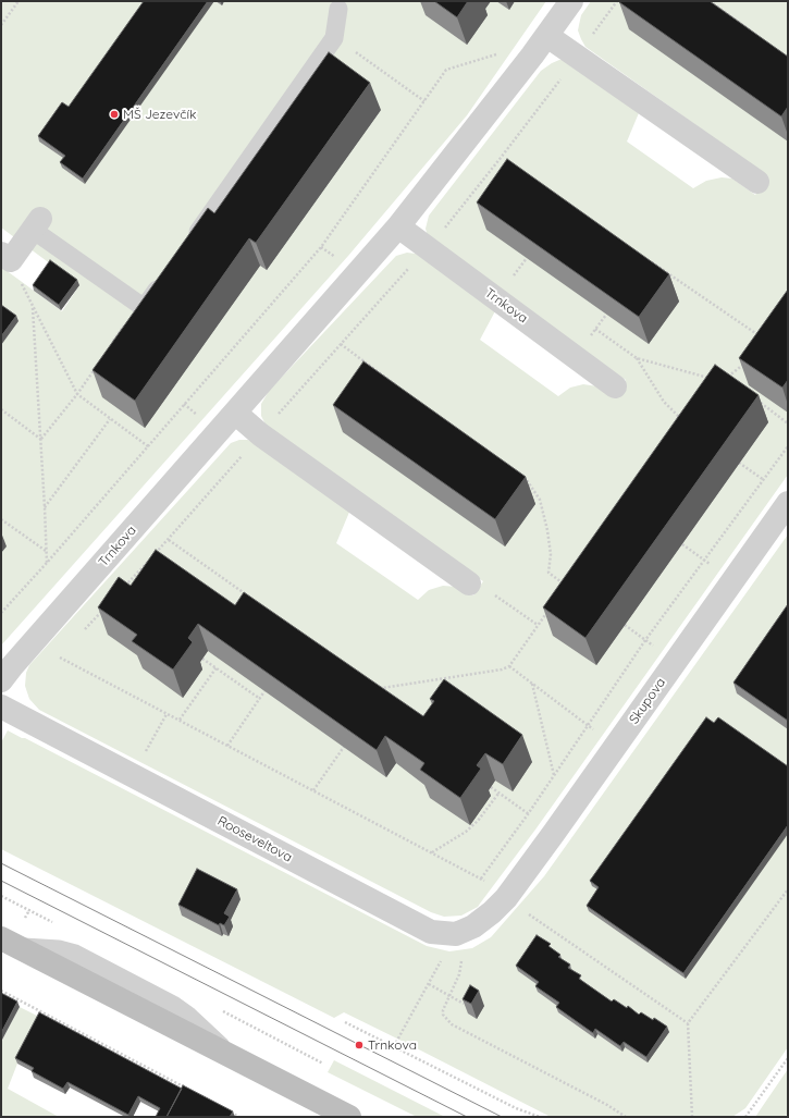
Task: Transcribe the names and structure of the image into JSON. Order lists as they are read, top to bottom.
{
  "streets": {
    "street": ["Trnkova", "Skupova", "Rooseveltova"]
  },
  "crossings": [
    ["Skupova", "Rooseveltova"]
  ],
  "places": ["MŠ Jezevčík", "Trnkova"]
}
